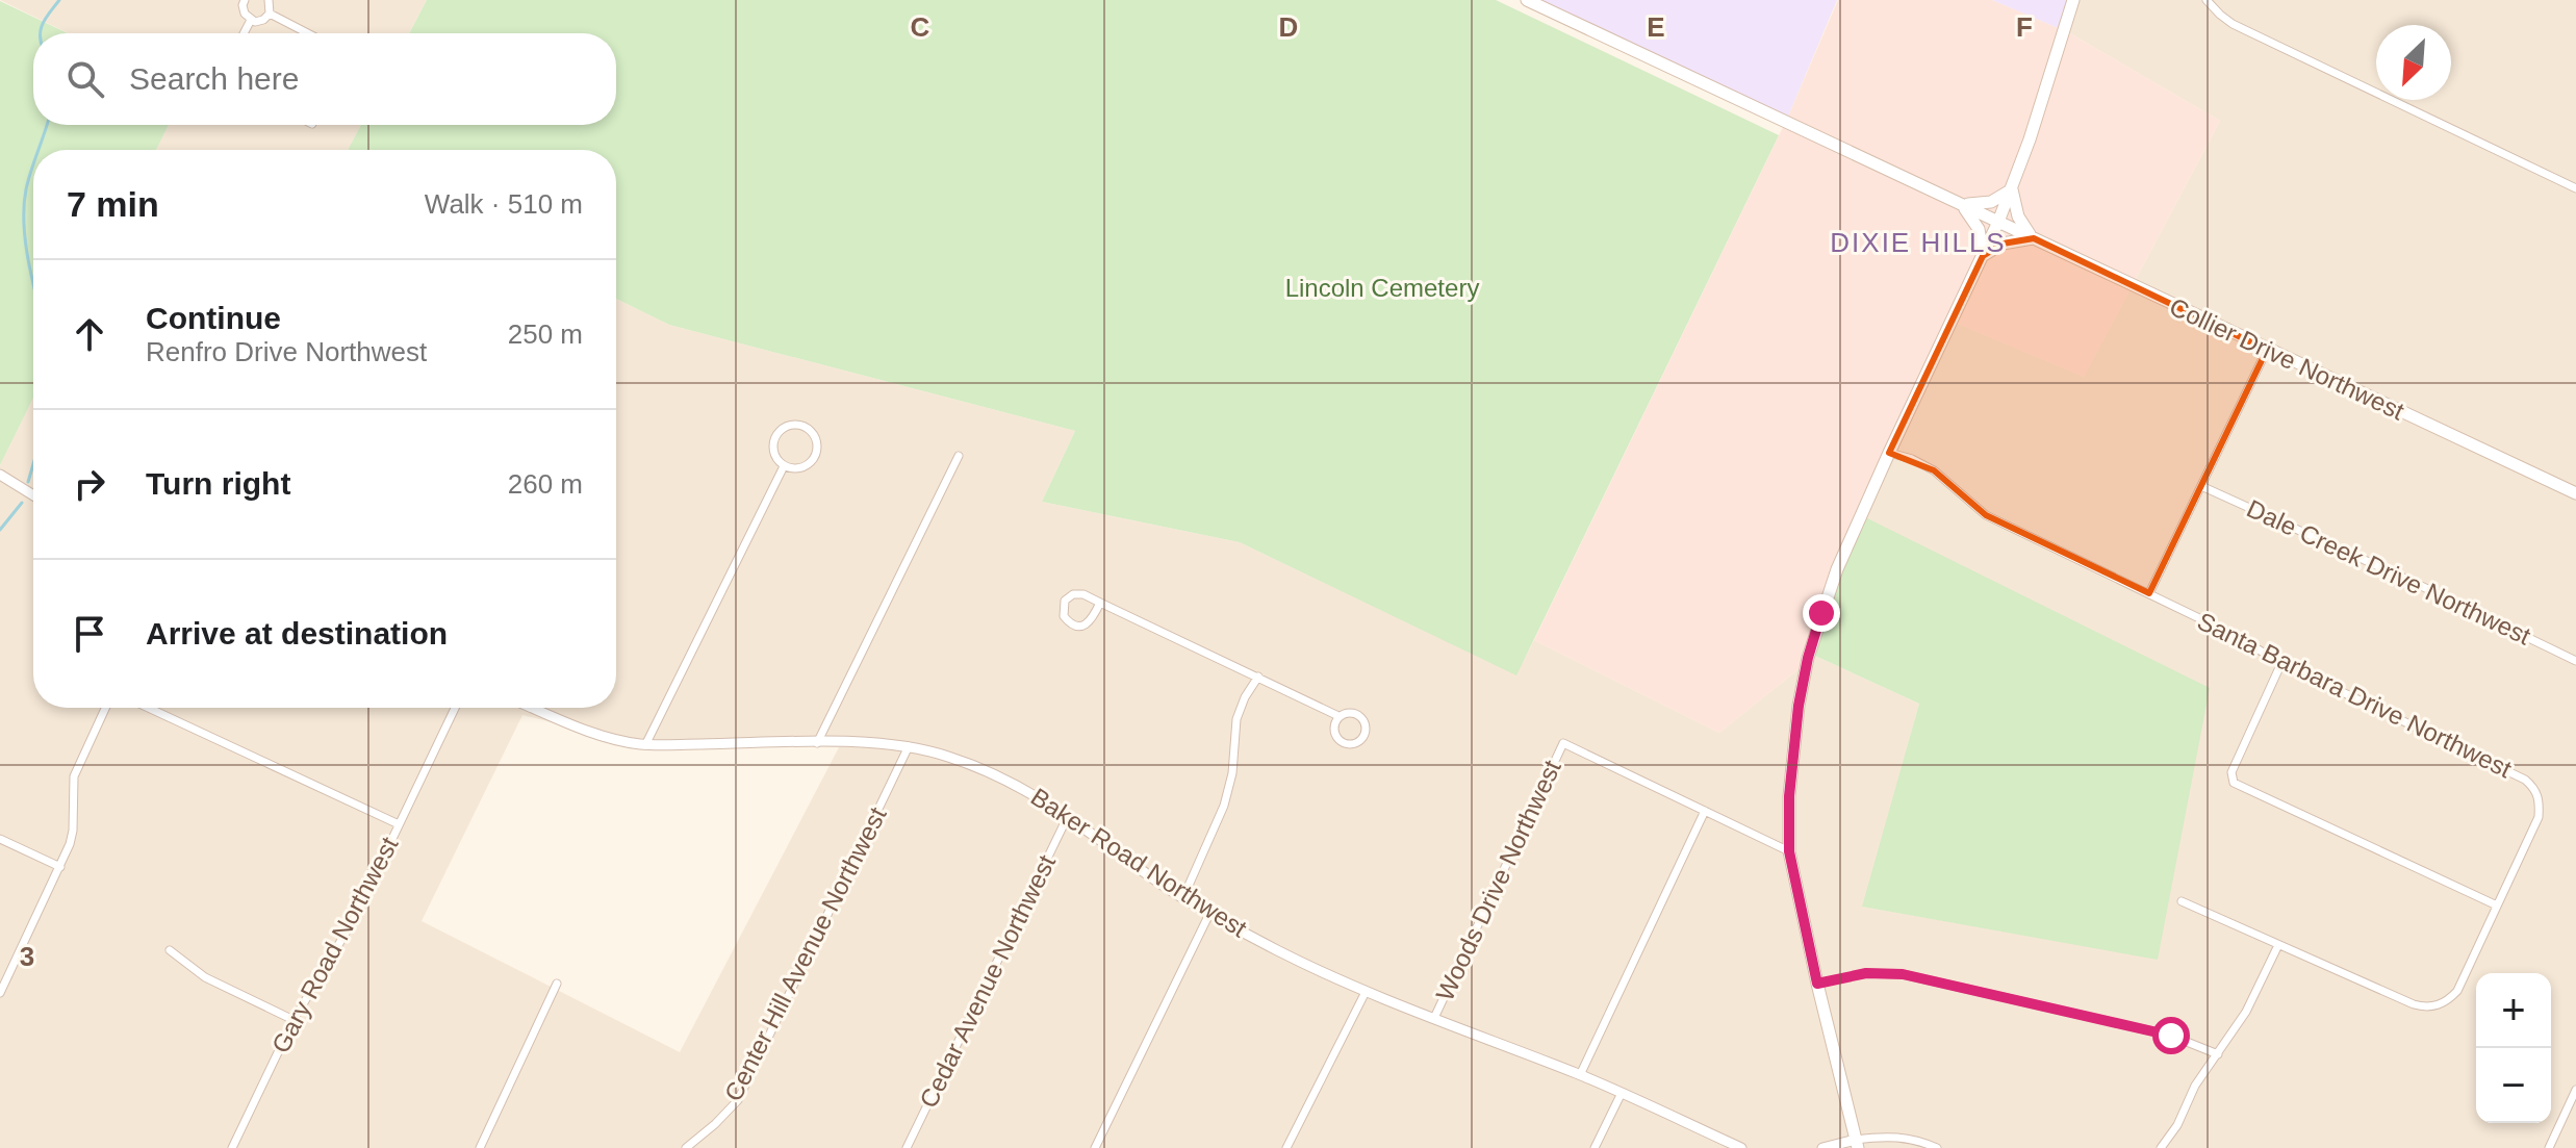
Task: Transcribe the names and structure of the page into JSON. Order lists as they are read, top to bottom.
{
  "streets": {
    "main road": ["Collier Drive Northwest"],
    "street": [
      "Dale Creek Drive Northwest",
      "Santa Barbara Drive Northwest",
      "Baker Road Northwest",
      "Woods Drive Northwest",
      "Gary Road Northwest",
      "Center Hill Avenue Northwest",
      "Cedar Avenue Northwest"
    ]
  },
  "crossings": [
    ["Baker Road Northwest", "Woods Drive Northwest"],
    ["Baker Road Northwest", "Center Hill Avenue Northwest"],
    ["Baker Road Northwest", "Cedar Avenue Northwest"]
  ],
  "districts": ["DIXIE HILLS"],
  "parks": ["Lincoln Cemetery"],
  "north": "bottom left",
  "page": {
    "search": "Search here",
    "heading": ["7 min", "Walk · 510 m"],
    "list": [
      ["Continue", "Renfro Drive Northwest", "250 m"],
      ["Turn right", "260 m"],
      "Arrive at destination"
    ],
    "map_buttons": ["+", "−"]
  },
  "grid": {
    "columns": [
      "C",
      "D",
      "E",
      "F"
    ],
    "rows": ["3"]
  }
}
